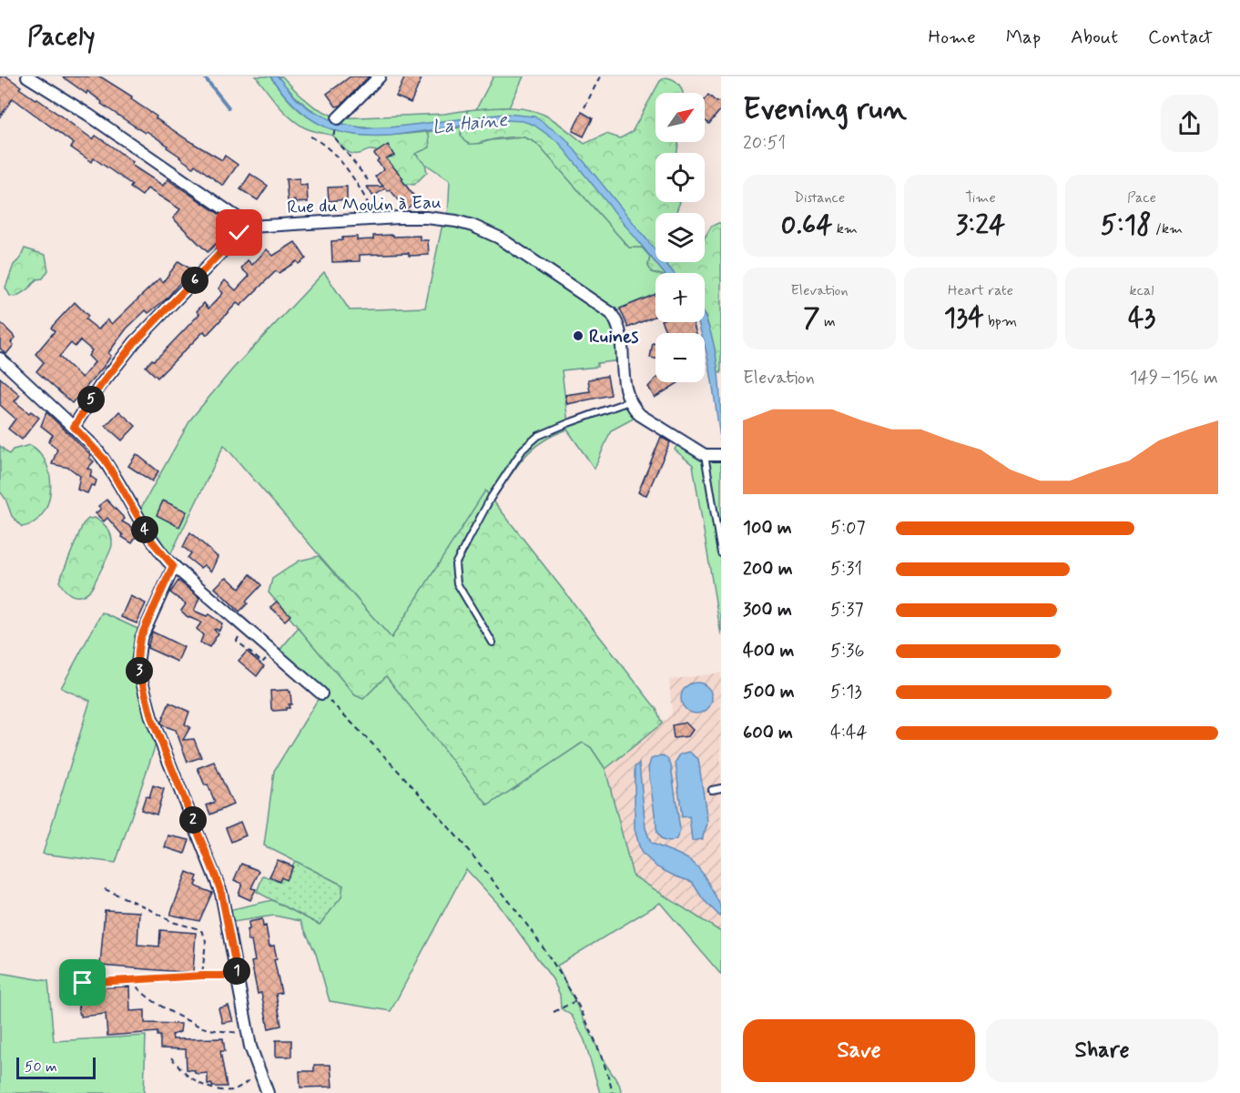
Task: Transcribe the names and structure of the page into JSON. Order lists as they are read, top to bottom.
{
  "streets": {
    "street": ["Rue du Moulin à Eau"]
  },
  "water": ["La Haine"],
  "places": ["Ruines"],
  "scale_bar": "50 m",
  "north": "top right",
  "page": {
    "header": "Pacely",
    "nav": [
      "Home",
      "Map",
      "About",
      "Contact"
    ],
    "heading": ["Evening run", "20:51"],
    "map_buttons": ["+", "−"],
    "stats": [
      ["Distance", "0.64 km"],
      ["Time", "3:24"],
      ["Pace", "5:18 /km"],
      ["Elevation", "7 m"],
      ["Heart rate", "134 bpm"],
      ["kcal", "43"]
    ],
    "pins": [
      "6",
      "5",
      "4",
      "3",
      "2",
      "1"
    ],
    "chart": ["Elevation", "149–156 m"],
    "list": [
      {
        "name": "100 m",
        "note": "5:07"
      },
      {
        "name": "200 m",
        "note": "5:31"
      },
      {
        "name": "300 m",
        "note": "5:37"
      },
      {
        "name": "400 m",
        "note": "5:36"
      },
      {
        "name": "500 m",
        "note": "5:13"
      },
      {
        "name": "600 m",
        "note": "4:44"
      }
    ],
    "buttons": ["Save", "Share"],
    "scale": "50 m"
  }
}
